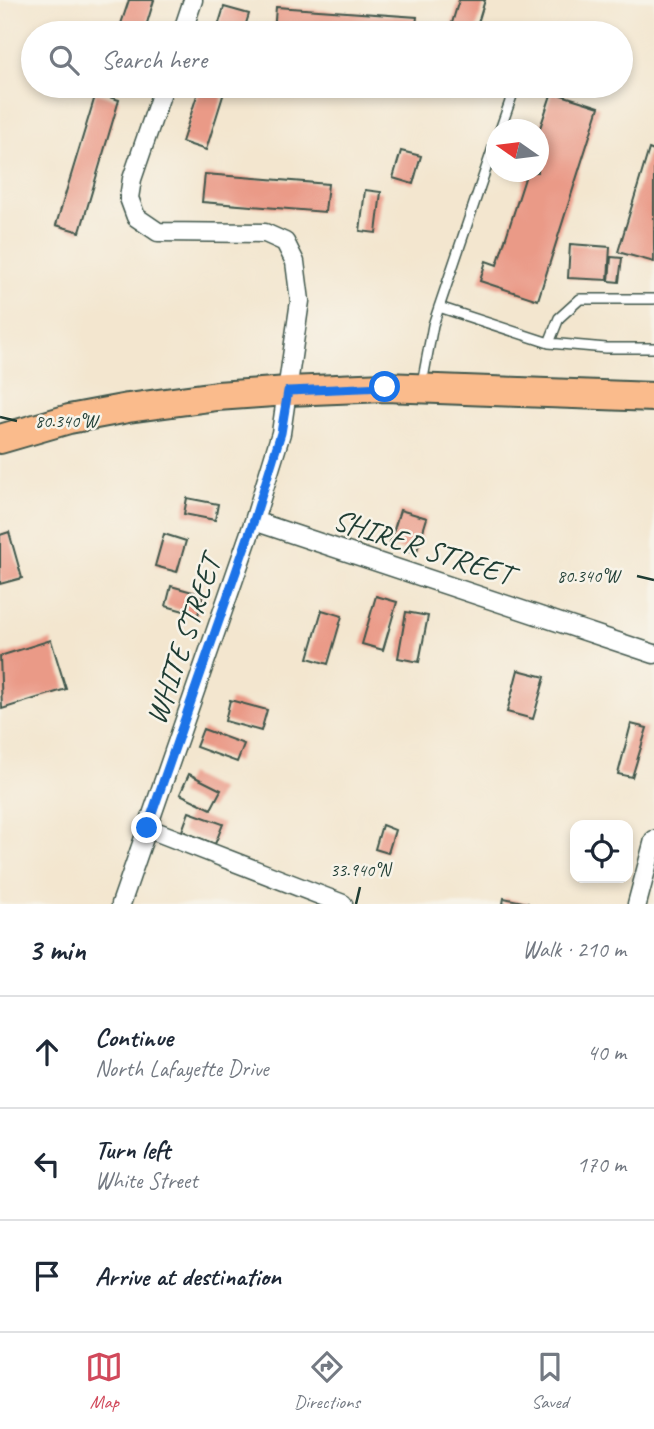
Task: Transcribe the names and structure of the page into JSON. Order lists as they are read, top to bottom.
{
  "streets": {
    "street": ["SHIRER STREET", "WHITE STREET"]
  },
  "crossings": [
    ["SHIRER STREET", "WHITE STREET"]
  ],
  "north": "left",
  "page": {
    "search": "Search here",
    "heading": ["3 min", "Walk · 210 m"],
    "list": [
      ["Continue", "North Lafayette Drive", "40 m"],
      ["Turn left", "White Street", "170 m"],
      "Arrive at destination"
    ],
    "nav": ["Map", "Directions", "Saved"]
  },
  "coordinates": ["80.340°W", "33.940°N"]
}
